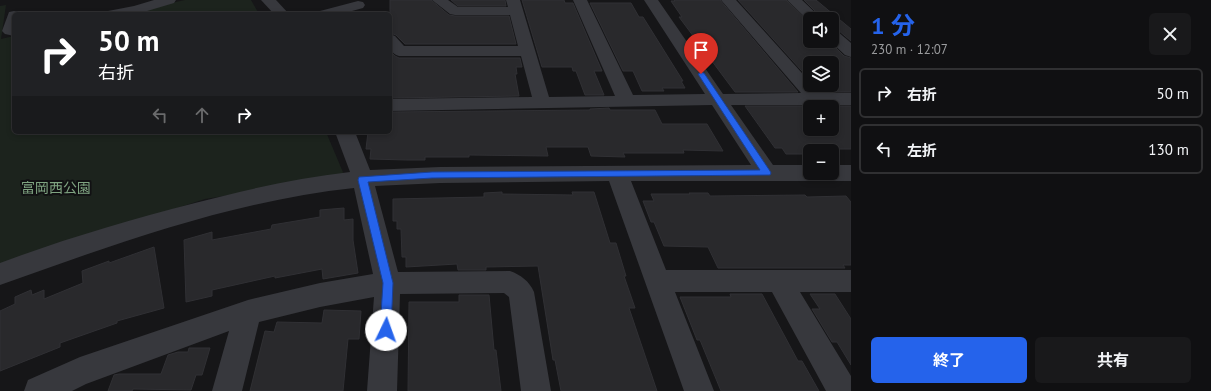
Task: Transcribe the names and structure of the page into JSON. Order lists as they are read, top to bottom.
{
  "parks": ["富岡西公園"],
  "page": {
    "heading": ["1 分", "230 m · 12:07"],
    "map_buttons": ["+", "−"],
    "turn": ["50 m", "右折"],
    "list": [
      {
        "name": "右折",
        "value": "50 m"
      },
      {
        "name": "左折",
        "value": "130 m"
      }
    ],
    "buttons": ["終了", "共有"]
  }
}
